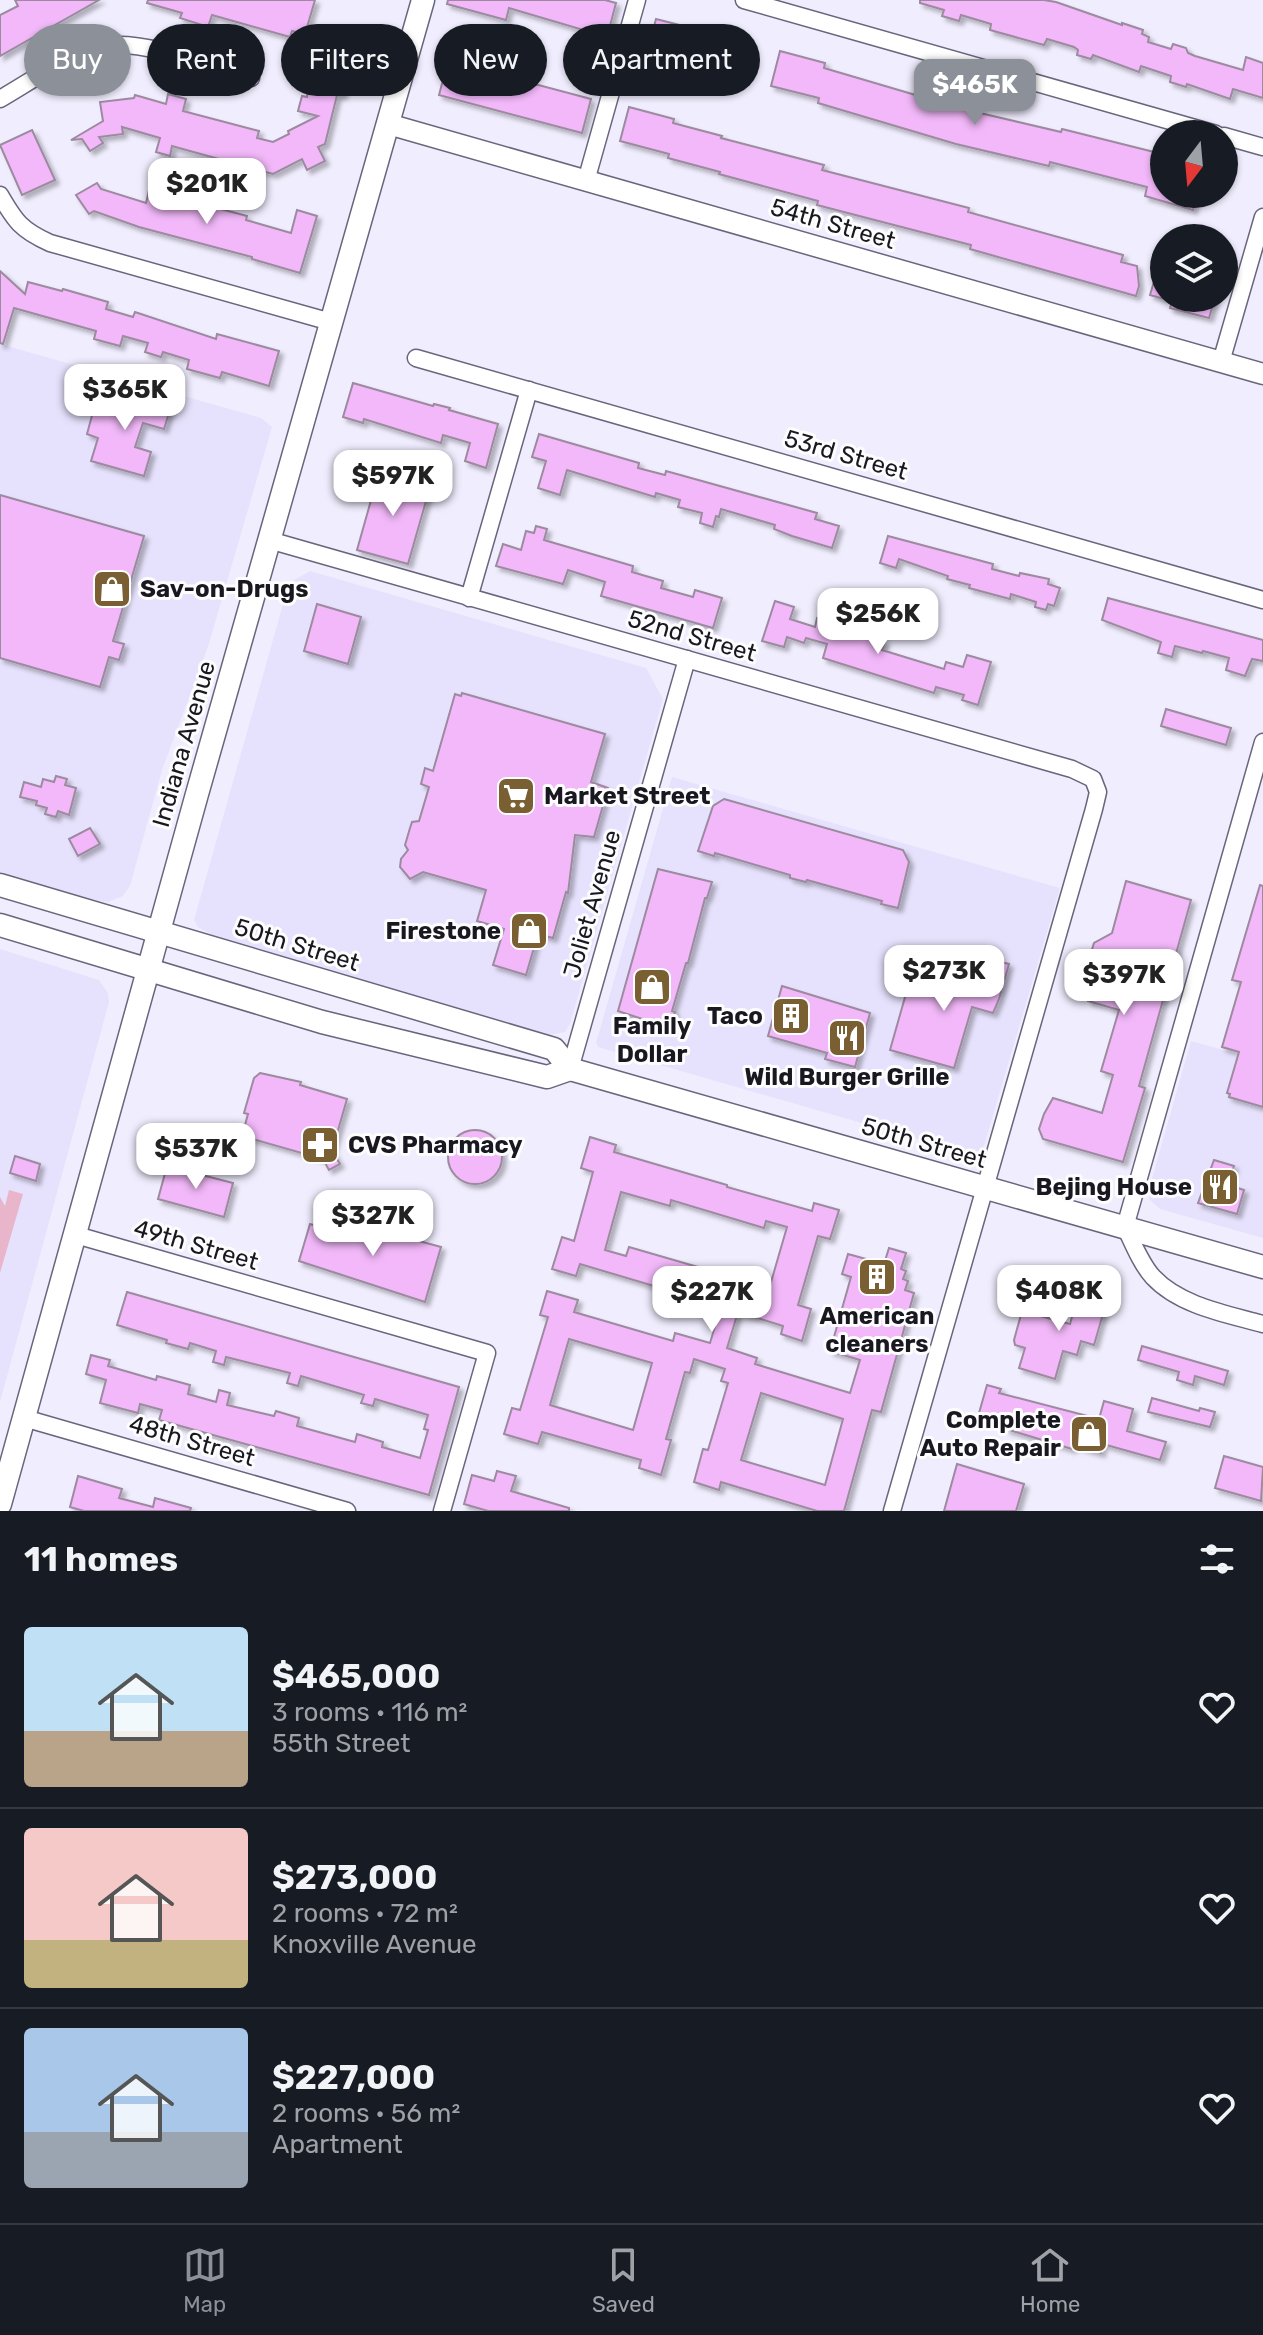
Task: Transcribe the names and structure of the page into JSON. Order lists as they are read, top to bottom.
{
  "streets": {
    "main road": ["Indiana Avenue", "50th Street"],
    "street": [
      "54th Street",
      "53rd Street",
      "52nd Street",
      "Joliet Avenue",
      "49th Street",
      "48th Street"
    ]
  },
  "crossings": [
    ["54th Street", "Indiana Avenue"],
    ["52nd Street", "Indiana Avenue"],
    ["52nd Street", "Joliet Avenue"],
    ["52nd Street", "50th Street"],
    ["Indiana Avenue", "50th Street"],
    ["Indiana Avenue", "49th Street"],
    ["Indiana Avenue", "48th Street"],
    ["Joliet Avenue", "50th Street"]
  ],
  "places": {
    "shop": [
      "Sav-on-Drugs",
      "Firestone",
      "Family Dollar",
      "Complete Auto Repair"
    ],
    "supermarket": ["Market Street"],
    "building": ["Taco", "American cleaners"],
    "restaurant": ["Wild Burger Grille", "Bejing House"],
    "pharmacy": ["CVS Pharmacy"]
  },
  "north": "bottom",
  "page": {
    "chip": [
      "Buy",
      "Rent",
      "Filters",
      "New",
      "Apartment"
    ],
    "price": [
      "$465K",
      "$201K",
      "$365K",
      "$597K",
      "$256K",
      "$273K",
      "$397K",
      "$537K",
      "$327K",
      "$408K",
      "$227K"
    ],
    "heading": "11 homes",
    "list": [
      {
        "name": "$465,000",
        "note": "3 rooms · 116 m² · 55th Street"
      },
      {
        "name": "$273,000",
        "note": "2 rooms · 72 m² · Knoxville Avenue"
      },
      {
        "name": "$227,000",
        "note": "2 rooms · 56 m² · Apartment"
      }
    ],
    "tabs": ["Map", "Saved", "Home"]
  }
}
